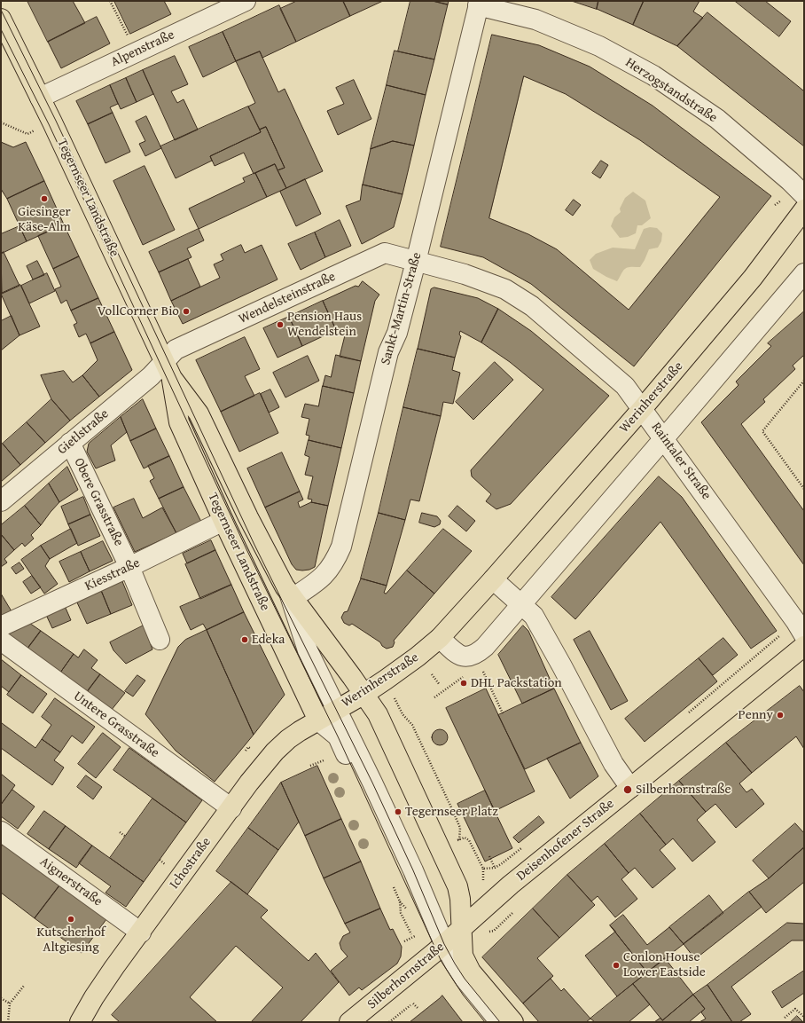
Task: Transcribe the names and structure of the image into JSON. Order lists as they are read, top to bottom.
{
  "streets": {
    "main road": [
      "Tegernseer Landstraße",
      "Werinherstraße",
      "Deisenhofener Straße",
      "Ichostraße",
      "Silberhornstraße"
    ],
    "street": [
      "Alpenstraße",
      "Herzogstandstraße",
      "Wendelsteinstraße",
      "Sankt-Martin-Straße",
      "Gietlstraße",
      "Raintaler Straße",
      "Obere Grasstraße",
      "Kiesstraße",
      "Untere Grasstraße",
      "Aignerstraße"
    ]
  },
  "crossings": [
    ["Alpenstraße", "Tegernseer Landstraße"],
    ["Herzogstandstraße", "Sankt-Martin-Straße"],
    ["Tegernseer Landstraße", "Wendelsteinstraße"],
    ["Tegernseer Landstraße", "Sankt-Martin-Straße"],
    ["Tegernseer Landstraße", "Werinherstraße"],
    ["Tegernseer Landstraße", "Gietlstraße"],
    ["Tegernseer Landstraße", "Kiesstraße"],
    ["Tegernseer Landstraße", "Ichostraße"],
    ["Wendelsteinstraße", "Sankt-Martin-Straße"],
    ["Wendelsteinstraße", "Gietlstraße"],
    ["Wendelsteinstraße", "Raintaler Straße"],
    ["Sankt-Martin-Straße", "Raintaler Straße"],
    ["Werinherstraße", "Raintaler Straße"],
    ["Werinherstraße", "Ichostraße"],
    ["Gietlstraße", "Obere Grasstraße"],
    ["Obere Grasstraße", "Kiesstraße"],
    ["Untere Grasstraße", "Ichostraße"],
    ["Deisenhofener Straße", "Silberhornstraße"],
    ["Ichostraße", "Aignerstraße"]
  ],
  "places": [
    "Giesinger Käse-Alm",
    "VollCorner Bio",
    "Pension Haus Wendelstein",
    "Edeka",
    "DHL Packstation",
    "Penny",
    "Silberhornstraße",
    "Tegernseer Platz",
    "Kutscherhof Altgiesing",
    "Conlon House Lower Eastside"
  ]
}
